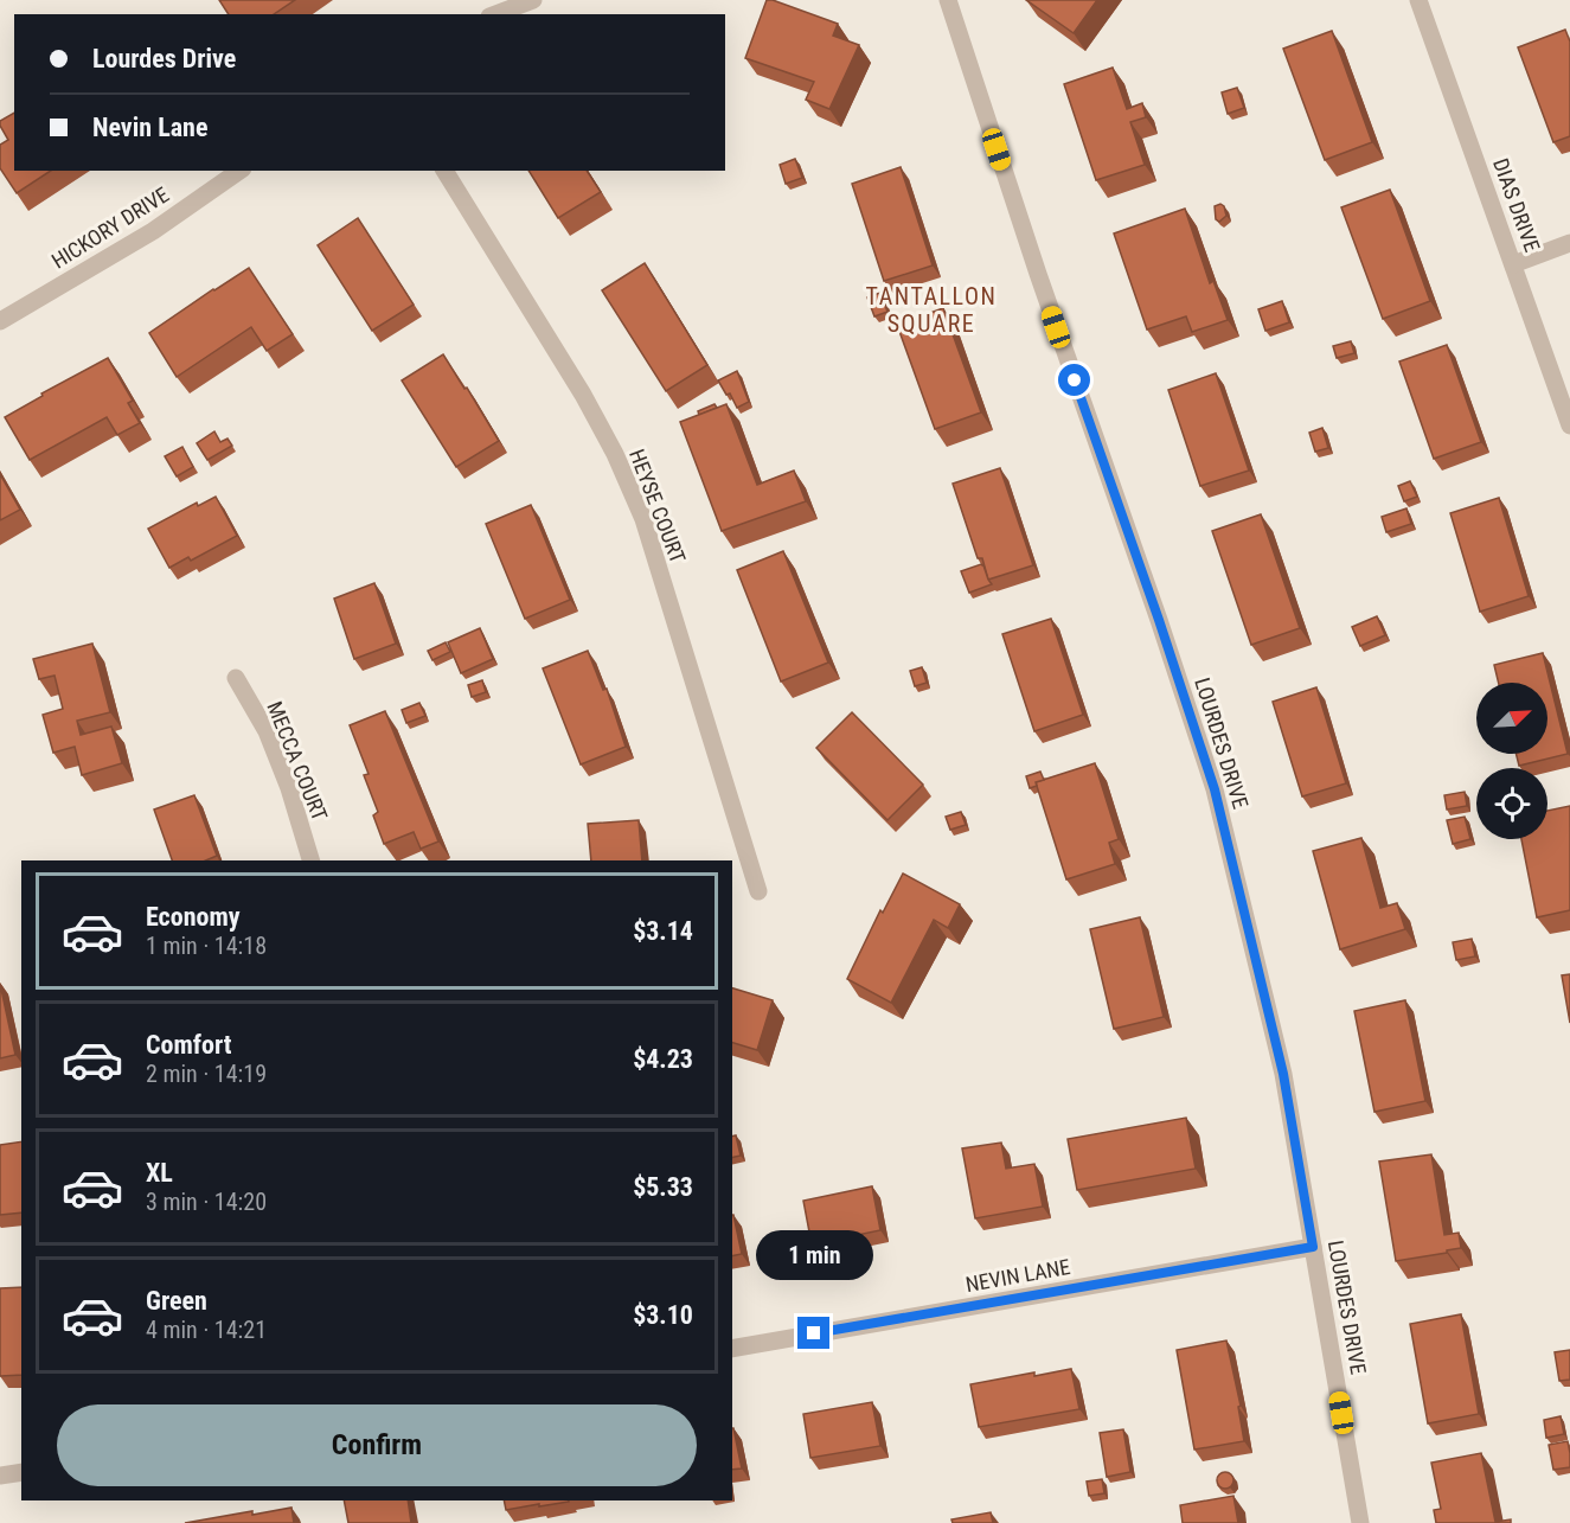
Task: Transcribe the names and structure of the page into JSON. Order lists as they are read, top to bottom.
{
  "streets": {
    "street": [
      "DIAS DRIVE",
      "HICKORY DRIVE",
      "HEYSE COURT",
      "LOURDES DRIVE",
      "MECCA COURT",
      "NEVIN LANE"
    ]
  },
  "crossings": [
    ["LOURDES DRIVE", "NEVIN LANE"]
  ],
  "districts": ["TANTALLON SQUARE"],
  "north": "top right",
  "page": {
    "banner": ["Lourdes Drive", "Nevin Lane"],
    "list": [
      {
        "name": "Economy",
        "note": "1 min · 14:18",
        "value": "$3.14"
      },
      {
        "name": "Comfort",
        "note": "2 min · 14:19",
        "value": "$4.23"
      },
      {
        "name": "XL",
        "note": "3 min · 14:20",
        "value": "$5.33"
      },
      {
        "name": "Green",
        "note": "4 min · 14:21",
        "value": "$3.10"
      }
    ],
    "bubble": "1 min",
    "buttons": "Confirm"
  }
}
